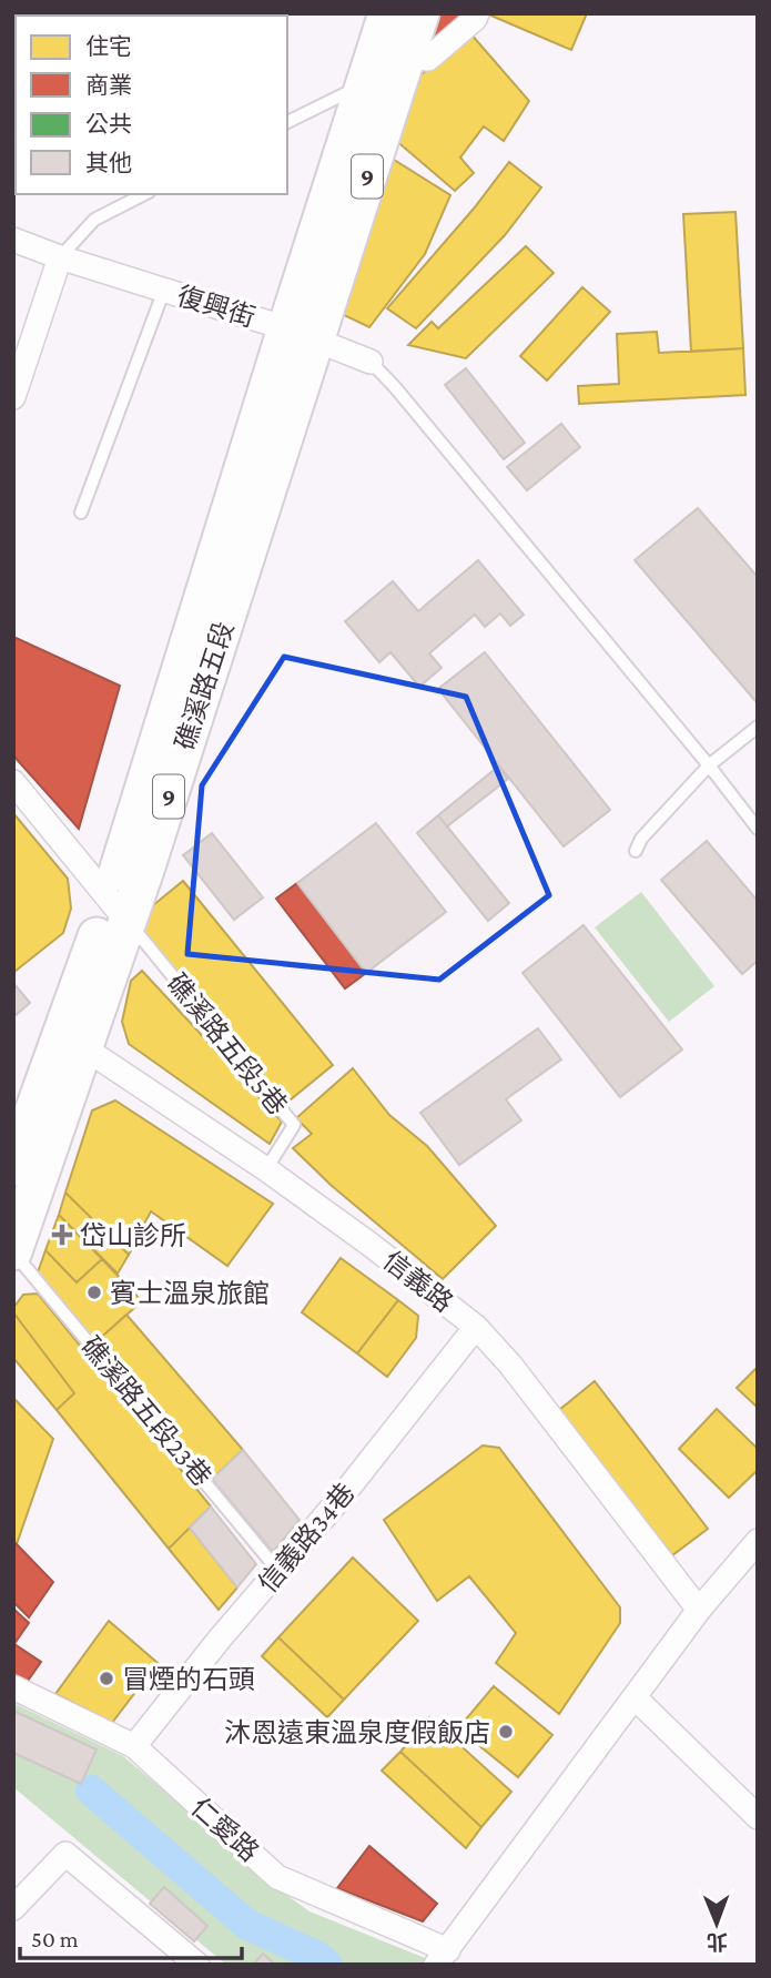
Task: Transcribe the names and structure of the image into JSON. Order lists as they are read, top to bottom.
{
  "streets": {
    "main road": ["9", "礁溪路五段"],
    "street": [
      "復興街",
      "信義路",
      "信義路34巷",
      "仁愛路"
    ],
    "lane": ["礁溪路五段5巷", "礁溪路五段23巷"]
  },
  "crossings": [
    ["9", "復興街"],
    ["9", "礁溪路五段"],
    ["復興街", "礁溪路五段"],
    ["礁溪路五段", "礁溪路五段5巷"],
    ["礁溪路五段", "信義路"],
    ["礁溪路五段", "礁溪路五段23巷"],
    ["礁溪路五段5巷", "信義路"],
    ["信義路", "信義路34巷"],
    ["信義路", "仁愛路"],
    ["礁溪路五段23巷", "信義路34巷"],
    ["信義路34巷", "仁愛路"]
  ],
  "places": {
    "health": ["岱山診所"],
    "other": ["賓士溫泉旅館", "冒煙的石頭", "沐恩遠東溫泉度假飯店"]
  },
  "legend": [
    "住宅",
    "商業",
    "公共",
    "其他"
  ],
  "scale_bar": "50 m",
  "north": "bottom"
}
